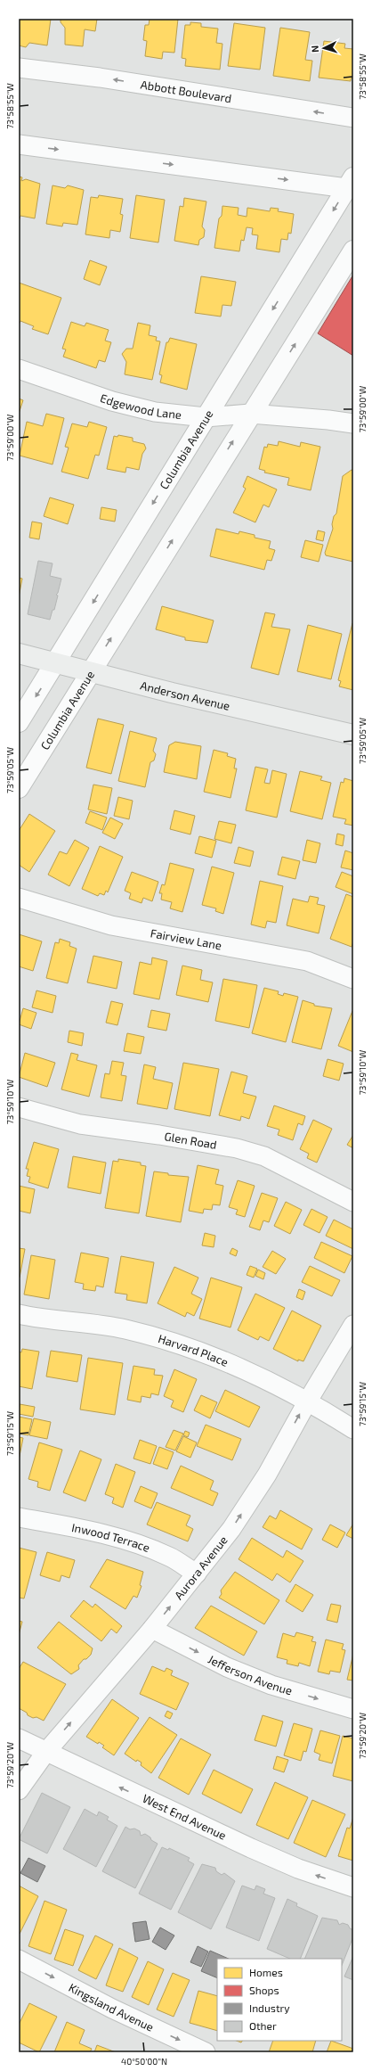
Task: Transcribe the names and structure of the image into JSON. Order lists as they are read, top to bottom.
{
  "streets": {
    "main road": ["Anderson Avenue"],
    "street": [
      "Abbott Boulevard",
      "Edgewood Lane",
      "Columbia Avenue",
      "Fairview Lane",
      "Glen Road",
      "Harvard Place",
      "Inwood Terrace",
      "Aurora Avenue",
      "Jefferson Avenue",
      "West End Avenue",
      "Kingsland Avenue"
    ]
  },
  "crossings": [
    ["Edgewood Lane", "Columbia Avenue"],
    ["Columbia Avenue", "Anderson Avenue"],
    ["Harvard Place", "Aurora Avenue"],
    ["Inwood Terrace", "Aurora Avenue"],
    ["Aurora Avenue", "Jefferson Avenue"],
    ["Aurora Avenue", "West End Avenue"]
  ],
  "one_way": [
    "Aurora Avenue",
    "Jefferson Avenue",
    "West End Avenue",
    "Kingsland Avenue"
  ],
  "legend": [
    "Homes",
    "Shops",
    "Industry",
    "Other"
  ],
  "north": "left",
  "coordinates": [
    "73°58'55\"W",
    "73°59'00\"W",
    "73°59'05\"W",
    "73°59'10\"W",
    "73°59'15\"W",
    "73°59'20\"W",
    "40°50'00\"N"
  ]
}
